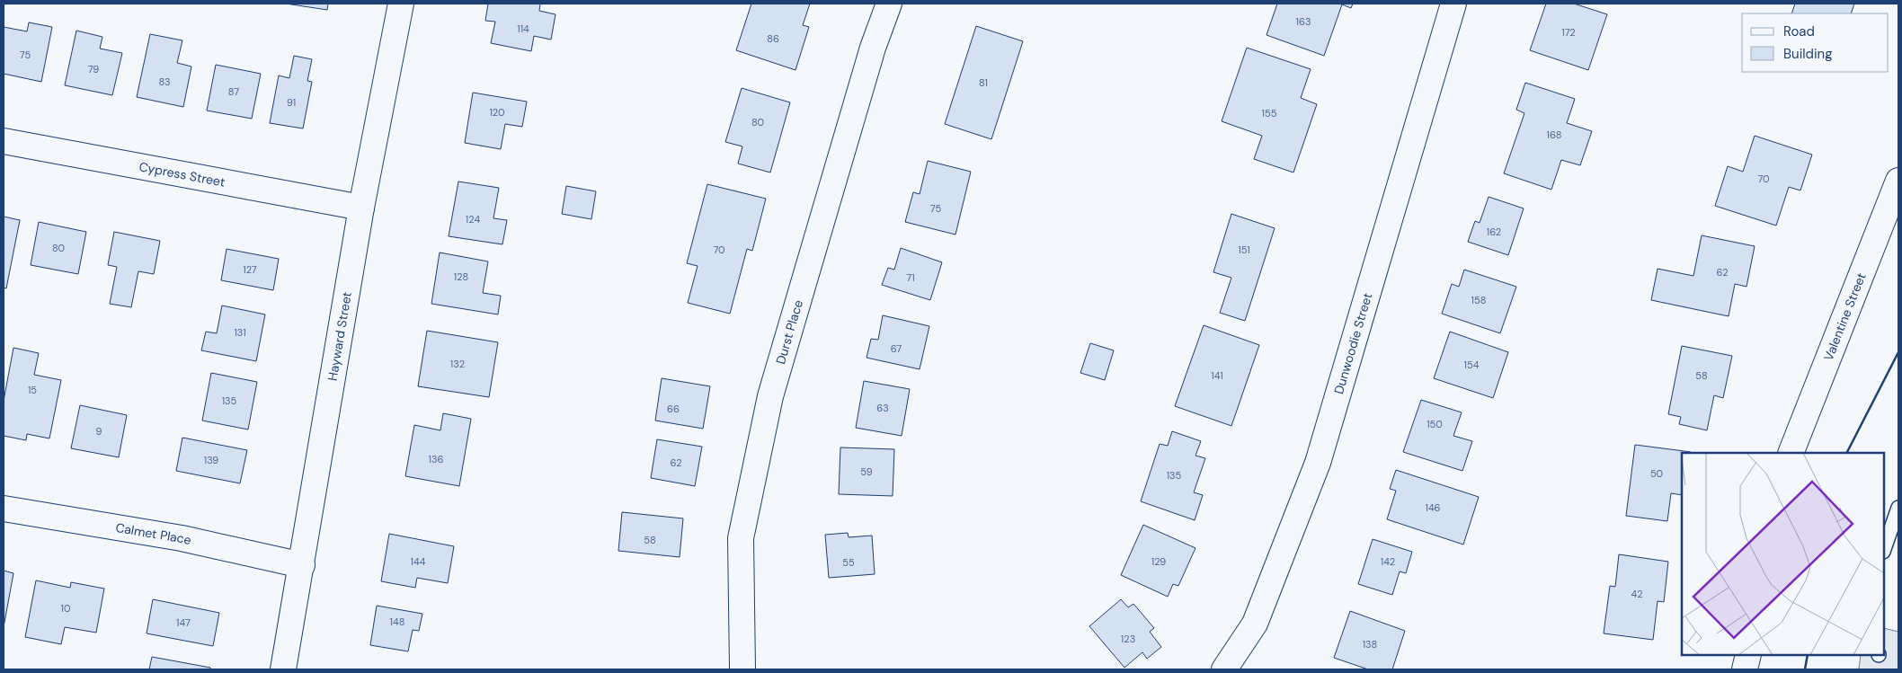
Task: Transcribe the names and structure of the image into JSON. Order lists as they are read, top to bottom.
{
  "streets": {
    "street": [
      "Cypress Street",
      "Valentine Street",
      "Durst Place",
      "Hayward Street",
      "Dunwoodie Street",
      "Calmet Place"
    ]
  },
  "crossings": [
    ["Cypress Street", "Hayward Street"],
    ["Hayward Street", "Calmet Place"]
  ],
  "house_numbers": [
    "163",
    "114",
    "172",
    "86",
    "75",
    "79",
    "83",
    "81",
    "87",
    "91",
    "120",
    "155",
    "80",
    "168",
    "70",
    "75",
    "124",
    "162",
    "80",
    "70",
    "151",
    "127",
    "62",
    "128",
    "71",
    "158",
    "131",
    "67",
    "132",
    "154",
    "141",
    "58",
    "15",
    "135",
    "63",
    "66",
    "150",
    "9",
    "136",
    "139",
    "62",
    "59",
    "50",
    "135",
    "146",
    "58",
    "144",
    "129",
    "142",
    "55",
    "42",
    "10",
    "148",
    "147",
    "123",
    "138"
  ],
  "legend": ["Road", "Building"]
}
